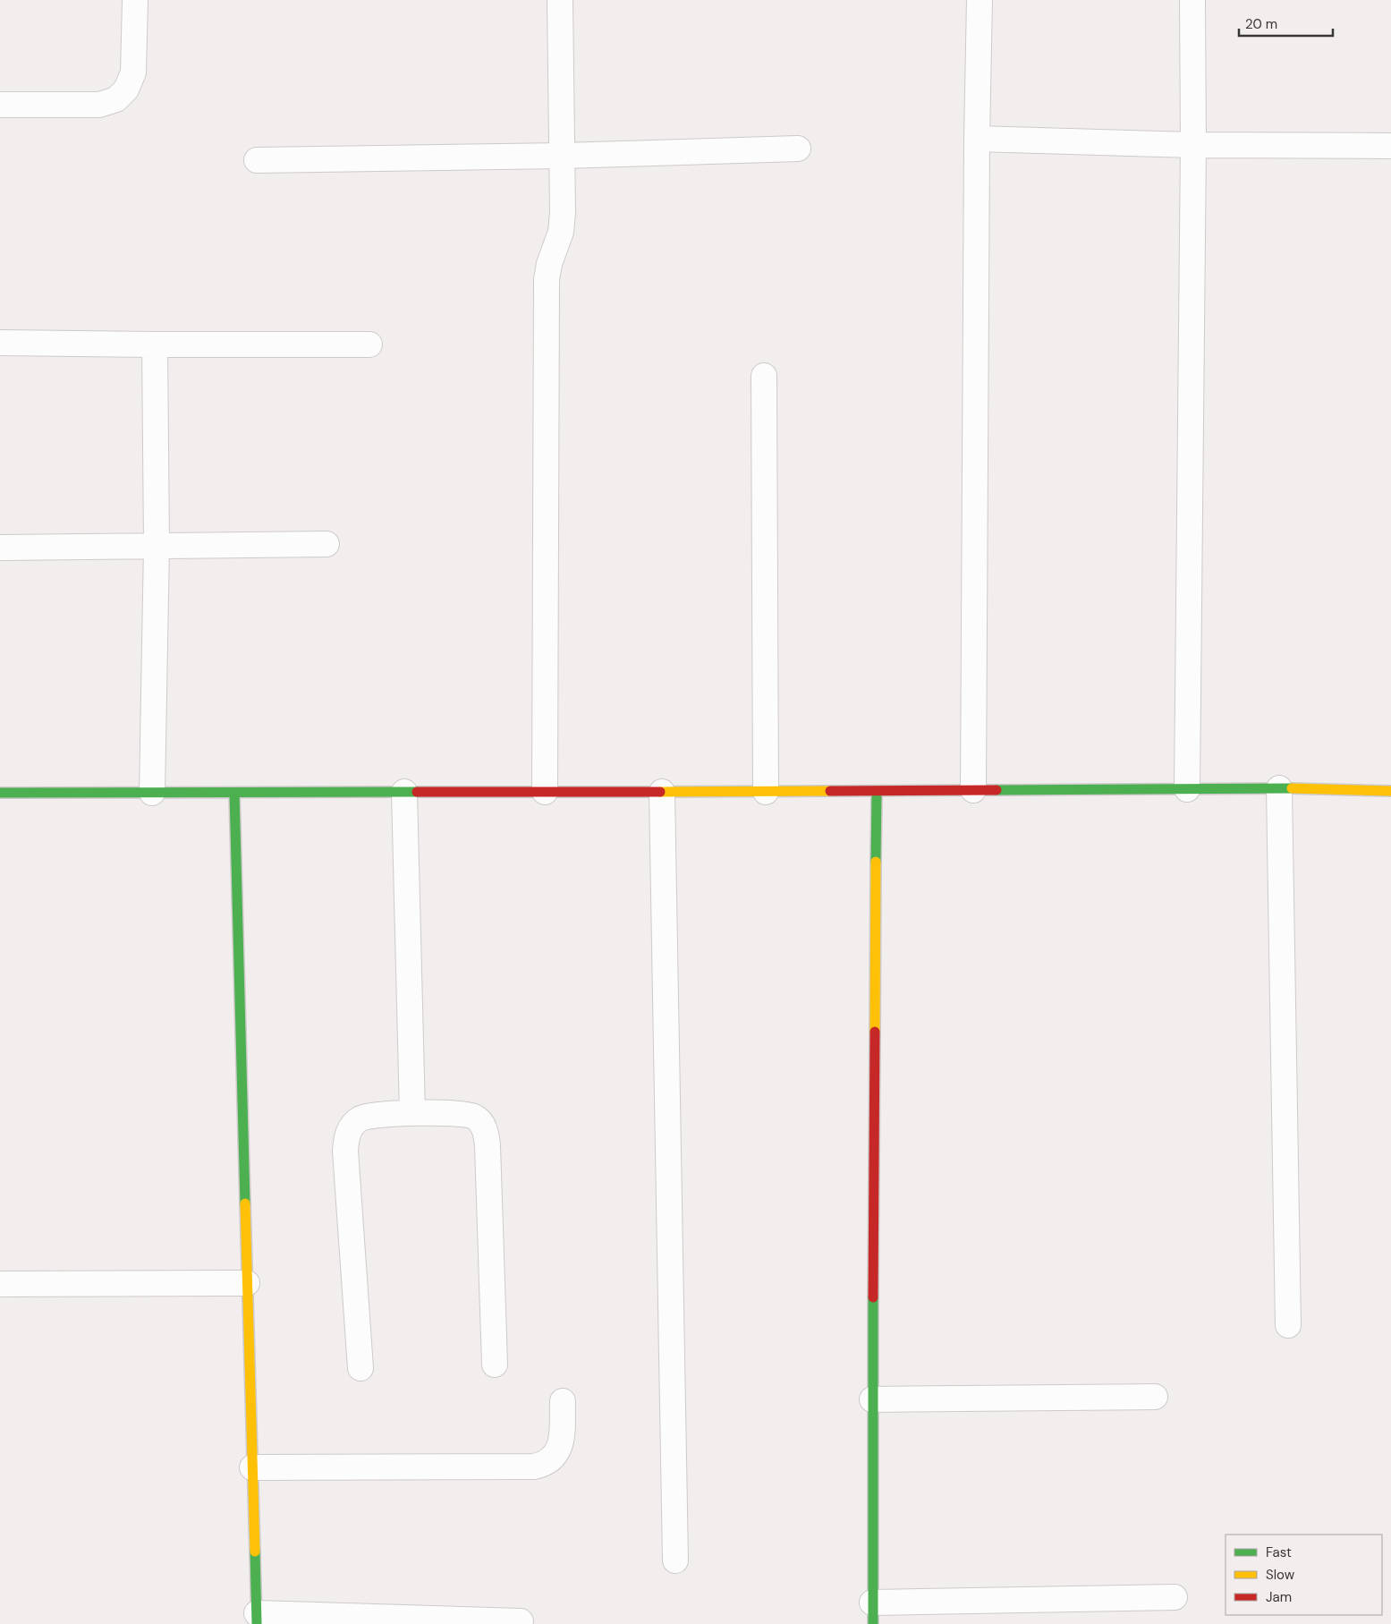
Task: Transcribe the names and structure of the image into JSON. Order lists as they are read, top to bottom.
{
  "legend": ["Fast", "Slow", "Jam"],
  "scale_bar": "20 m"
}
